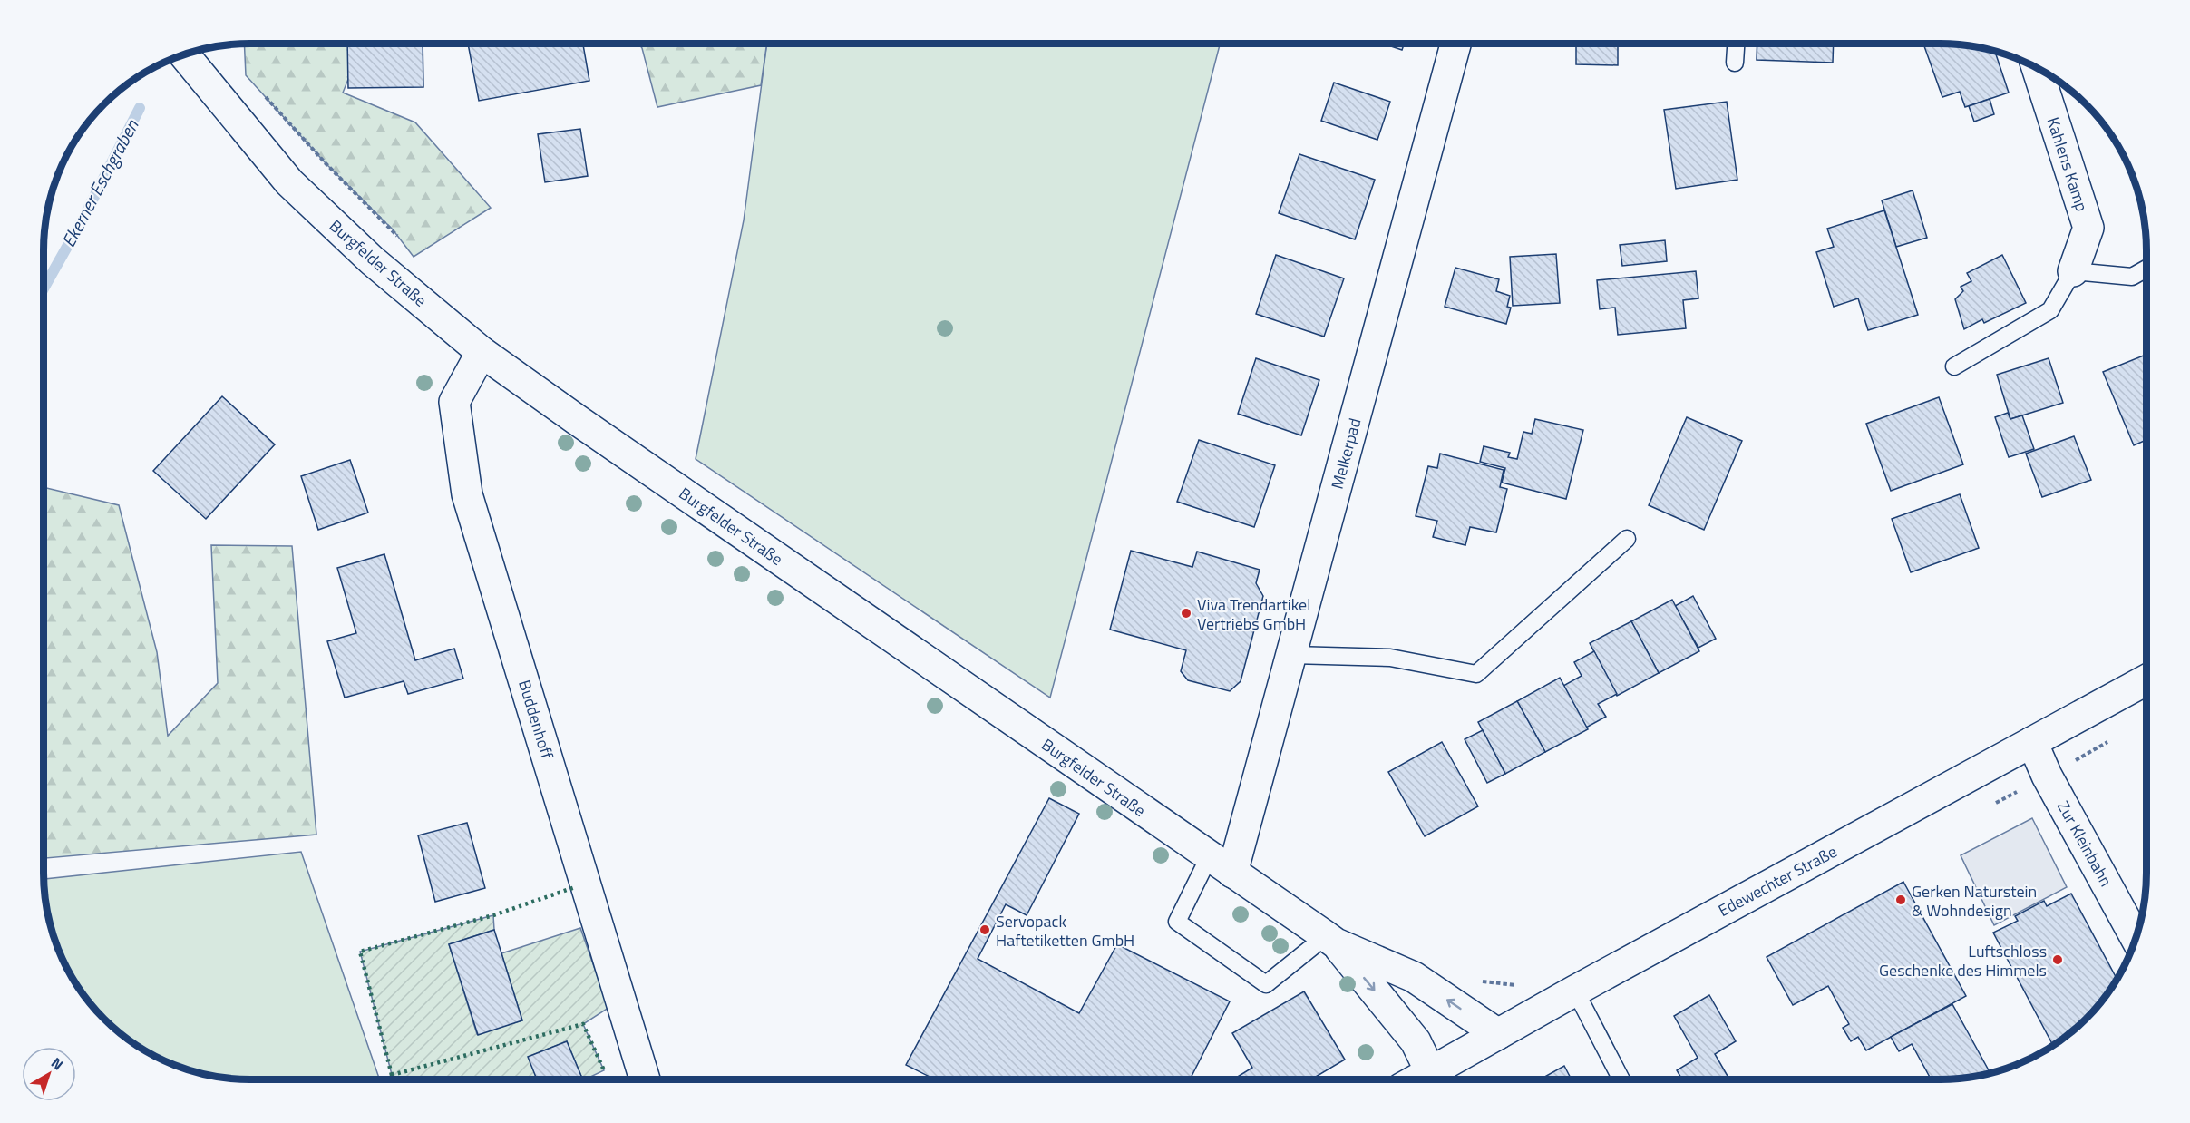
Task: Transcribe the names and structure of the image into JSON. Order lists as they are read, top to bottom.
{
  "streets": {
    "street": [
      "Kahlens Kamp",
      "Burgfelder Straße",
      "Melkerpad",
      "Buddenhoff",
      "Zur Kleinbahn",
      "Edewechter Straße"
    ]
  },
  "crossings": [
    ["Burgfelder Straße", "Melkerpad"],
    ["Burgfelder Straße", "Buddenhoff"],
    ["Burgfelder Straße", "Edewechter Straße"],
    ["Zur Kleinbahn", "Edewechter Straße"]
  ],
  "water": ["Ekerner Eschgraben"],
  "places": [
    "Viva Trendartikel Vertriebs GmbH",
    "Gerken Naturstein & Wohndesign",
    "Servopack Haftetiketten GmbH",
    "Luftschloss Geschenke des Himmels"
  ],
  "north": "top right"
}
